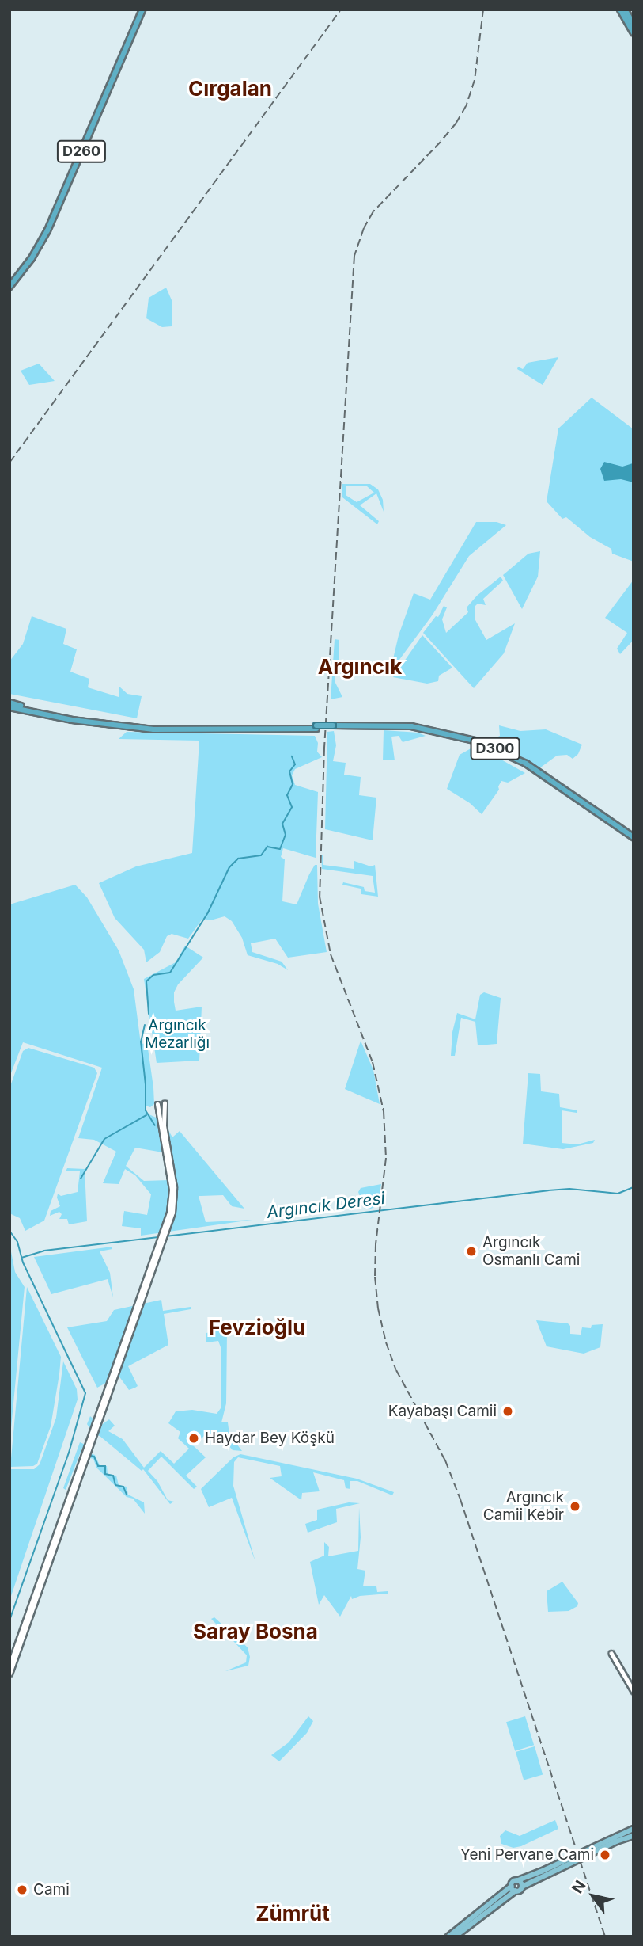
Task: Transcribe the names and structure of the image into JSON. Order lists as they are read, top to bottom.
{
  "streets": {
    "highway": ["D260", "D300"]
  },
  "districts": [
    "Cırgalan",
    "Argıncık",
    "Fevzioğlu",
    "Saray Bosna",
    "Zümrüt"
  ],
  "water": ["Argıncık Deresi"],
  "parks": ["Argıncık Mezarlığı"],
  "places": [
    "Argıncık Osmanlı Cami",
    "Kayabaşı Camii",
    "Haydar Bey Köşkü",
    "Argıncık Camii Kebir",
    "Yeni Pervane Cami",
    "Cami"
  ],
  "north": "top left"
}
